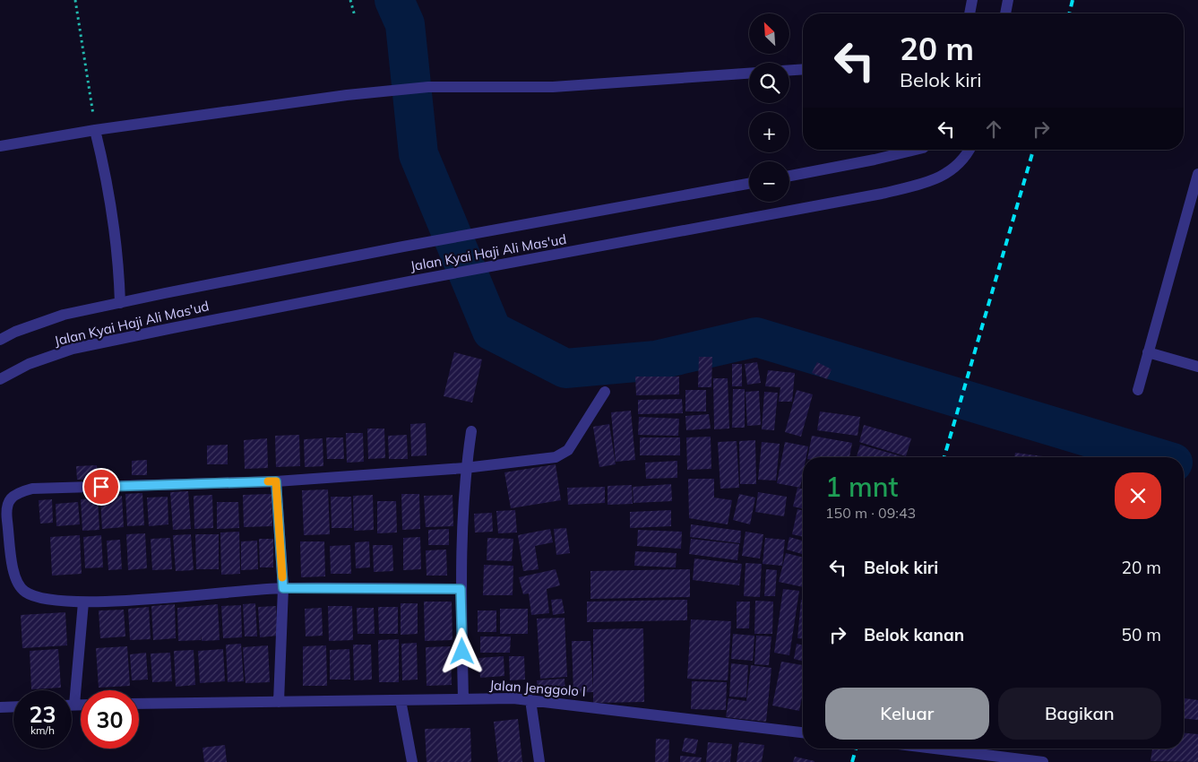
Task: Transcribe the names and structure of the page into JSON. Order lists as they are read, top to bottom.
{
  "streets": {
    "street": ["Jalan Kyai Haji Ali Mas'ud", "Jalan Jenggolo I"]
  },
  "north": "top left",
  "page": {
    "map_buttons": ["+", "−"],
    "turn": ["20 m", "Belok kiri"],
    "heading": ["1 mnt", "150 m · 09:43"],
    "list": [
      {
        "name": "Belok kiri",
        "value": "20 m"
      },
      {
        "name": "Belok kanan",
        "value": "50 m"
      }
    ],
    "buttons": ["Keluar", "Bagikan"],
    "speed": "23 km/h",
    "limit": "30"
  }
}
